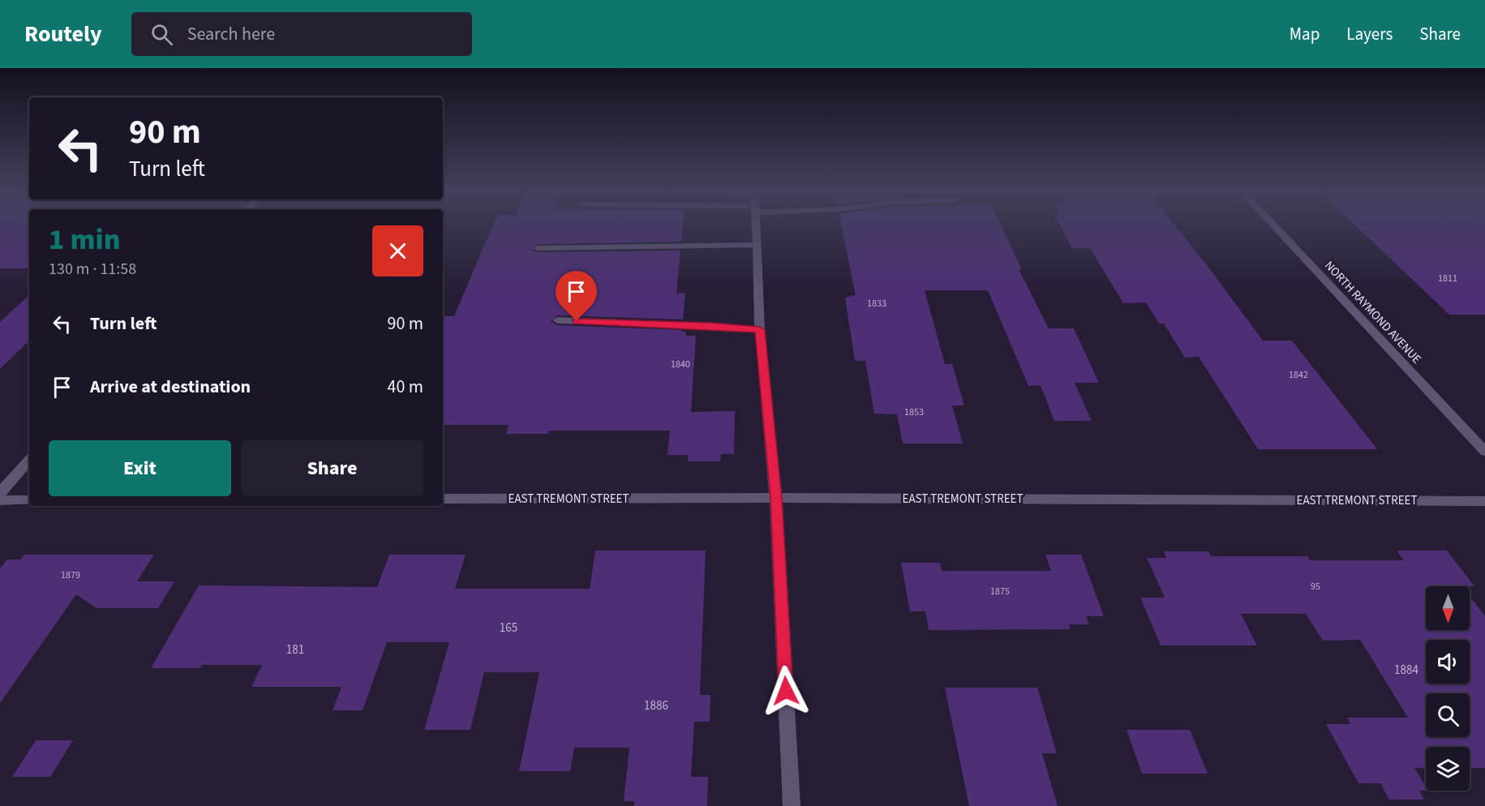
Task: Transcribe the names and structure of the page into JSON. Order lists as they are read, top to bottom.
{
  "streets": {
    "street": ["NORTH RAYMOND AVENUE", "EAST TREMONT STREET"]
  },
  "house_numbers": [
    "1811",
    "1833",
    "1840",
    "1842",
    "1853",
    "1879",
    "95",
    "1875",
    "165",
    "181",
    "1884",
    "1886"
  ],
  "north": "bottom",
  "page": {
    "header": "Routely",
    "search": "Search here",
    "nav": ["Map", "Layers", "Share"],
    "turn": ["90 m", "Turn left"],
    "heading": ["1 min", "130 m · 11:58"],
    "list": [
      {
        "name": "Turn left",
        "value": "90 m"
      },
      {
        "name": "Arrive at destination",
        "value": "40 m"
      }
    ],
    "buttons": ["Exit", "Share"]
  }
}
